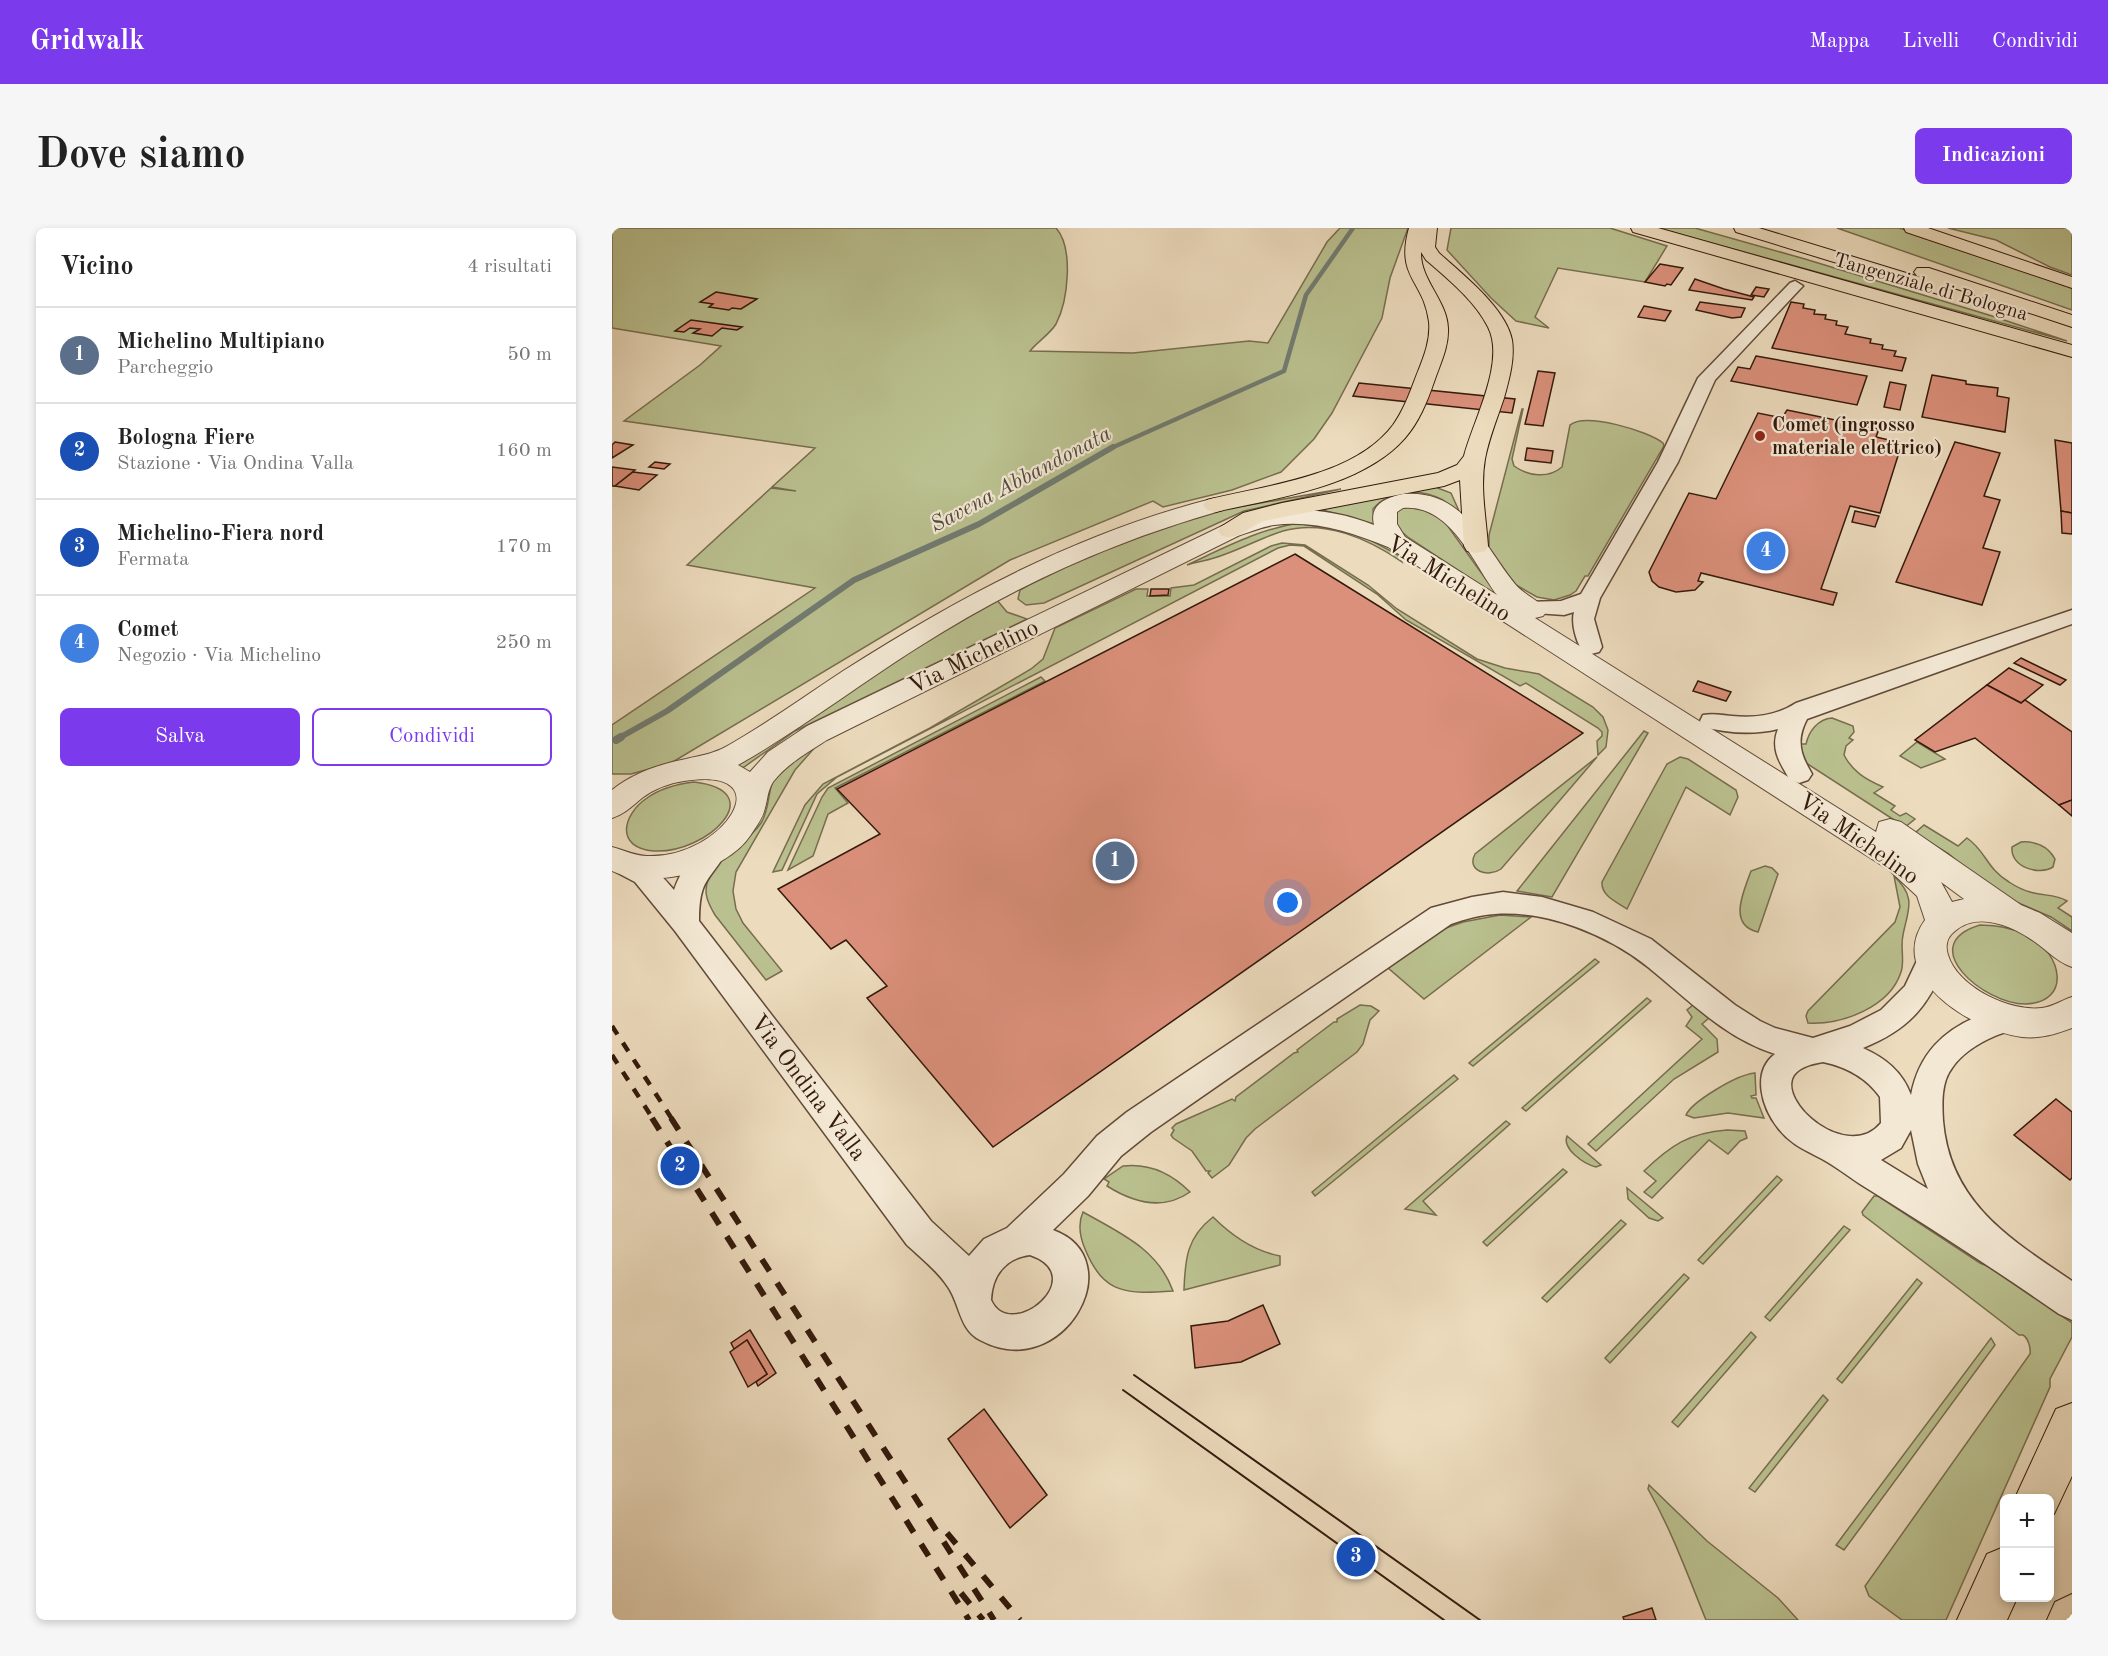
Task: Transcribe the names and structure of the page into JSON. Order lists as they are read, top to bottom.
{
  "streets": {
    "main road": ["Tangenziale di Bologna"],
    "street": ["Via Michelino", "Via Ondina Valla"]
  },
  "crossings": [
    ["Via Michelino", "Via Ondina Valla"]
  ],
  "water": ["Savena Abbandonata"],
  "places": ["Comet (ingrosso materiale elettrico)"],
  "page": {
    "header": "Gridwalk",
    "nav": ["Mappa", "Livelli", "Condividi"],
    "buttons": [
      "Indicazioni",
      ["Salva", "Condividi"]
    ],
    "title": "Dove siamo",
    "heading": ["Vicino", "4 risultati"],
    "list": [
      {
        "mark": "1",
        "name": "Michelino Multipiano",
        "note": "Parcheggio",
        "value": "50 m"
      },
      {
        "mark": "2",
        "name": "Bologna Fiere",
        "note": "Stazione · Via Ondina Valla",
        "value": "160 m"
      },
      {
        "mark": "3",
        "name": "Michelino-Fiera nord",
        "note": "Fermata",
        "value": "170 m"
      },
      {
        "mark": "4",
        "name": "Comet",
        "note": "Negozio · Via Michelino",
        "value": "250 m"
      }
    ],
    "pins": [
      "4",
      "1",
      "2",
      "3"
    ],
    "map_buttons": ["+", "−"]
  }
}
